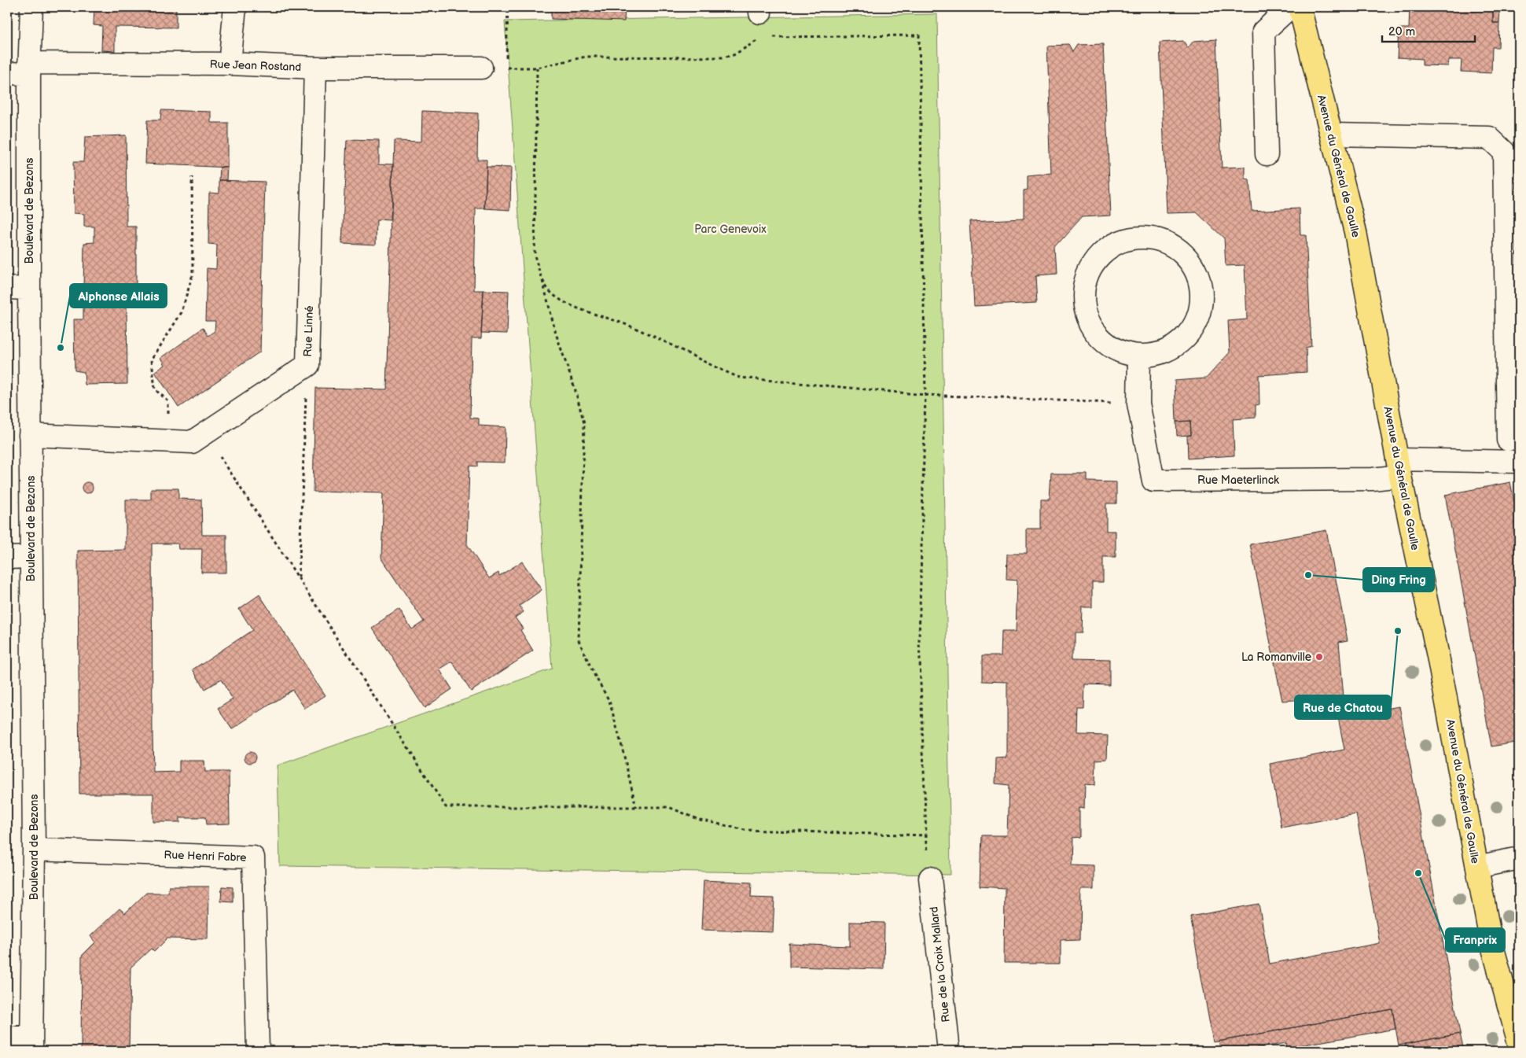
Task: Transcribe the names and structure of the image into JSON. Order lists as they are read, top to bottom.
{
  "streets": {
    "main road": ["Avenue du Général de Gaulle"],
    "street": [
      "Rue Jean Rostand",
      "Boulevard de Bezons",
      "Rue Linné",
      "Rue Maeterlinck",
      "Rue Henri Fabre",
      "Rue de la Croix Mallard"
    ]
  },
  "crossings": [
    ["Rue Jean Rostand", "Boulevard de Bezons"],
    ["Rue Jean Rostand", "Rue Linné"],
    ["Avenue du Général de Gaulle", "Rue Maeterlinck"],
    ["Boulevard de Bezons", "Rue Henri Fabre"]
  ],
  "parks": ["Parc Genevoix"],
  "places": [
    "Alphonse Allais",
    "Ding Fring",
    "Rue de Chatou",
    "La Romanville",
    "Franprix"
  ],
  "scale_bar": "20 m"
}
